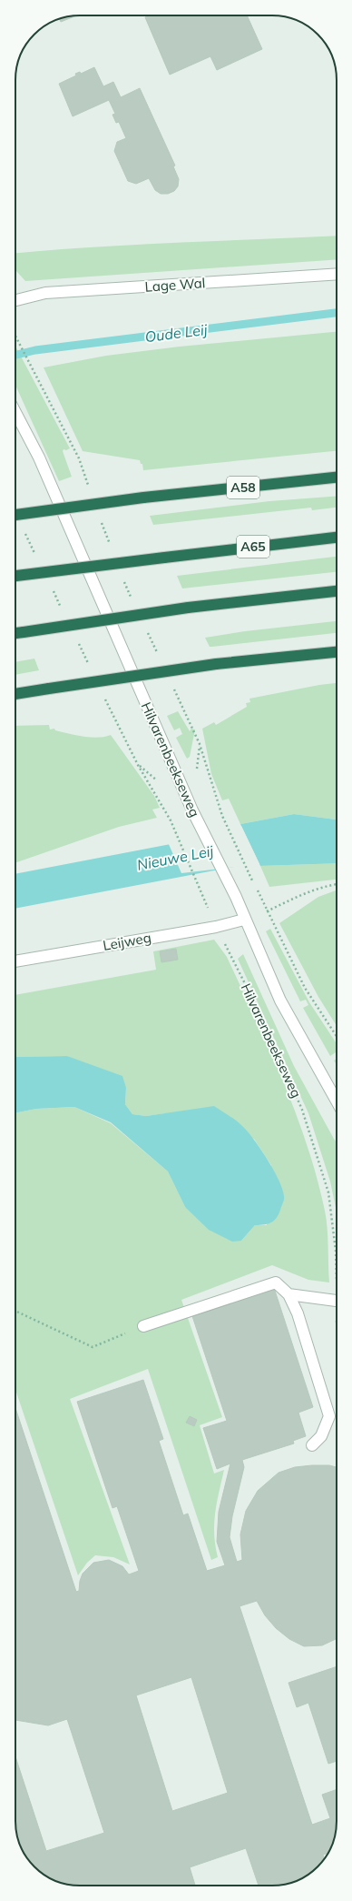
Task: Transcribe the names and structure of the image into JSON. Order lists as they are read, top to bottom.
{
  "streets": {
    "highway": ["A58", "A65"],
    "street": ["Lage Wal", "Hilvarenbeekseweg", "Leijweg"]
  },
  "crossings": [
    ["Hilvarenbeekseweg", "Leijweg"]
  ],
  "water": ["Oude Leij", "Nieuwe Leij"]
}
